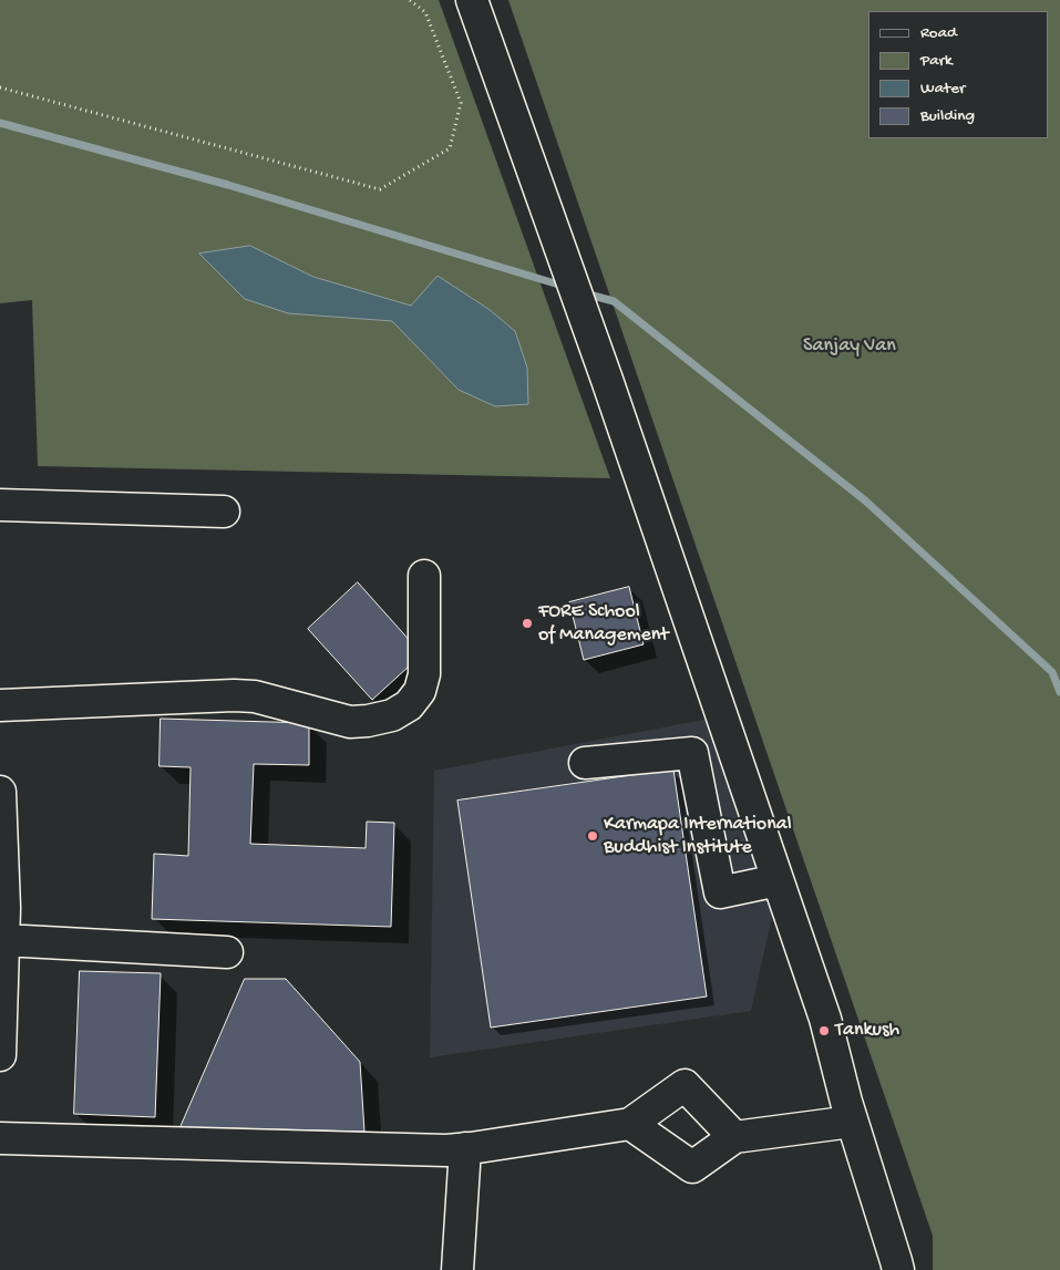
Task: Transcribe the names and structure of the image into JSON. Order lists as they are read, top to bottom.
{
  "parks": ["Sanjay Van"],
  "places": ["FORE School of Management", "Karmapa International Buddhist Institute", "Tankush"],
  "legend": [
    "Road",
    "Park",
    "Water",
    "Building"
  ]
}
